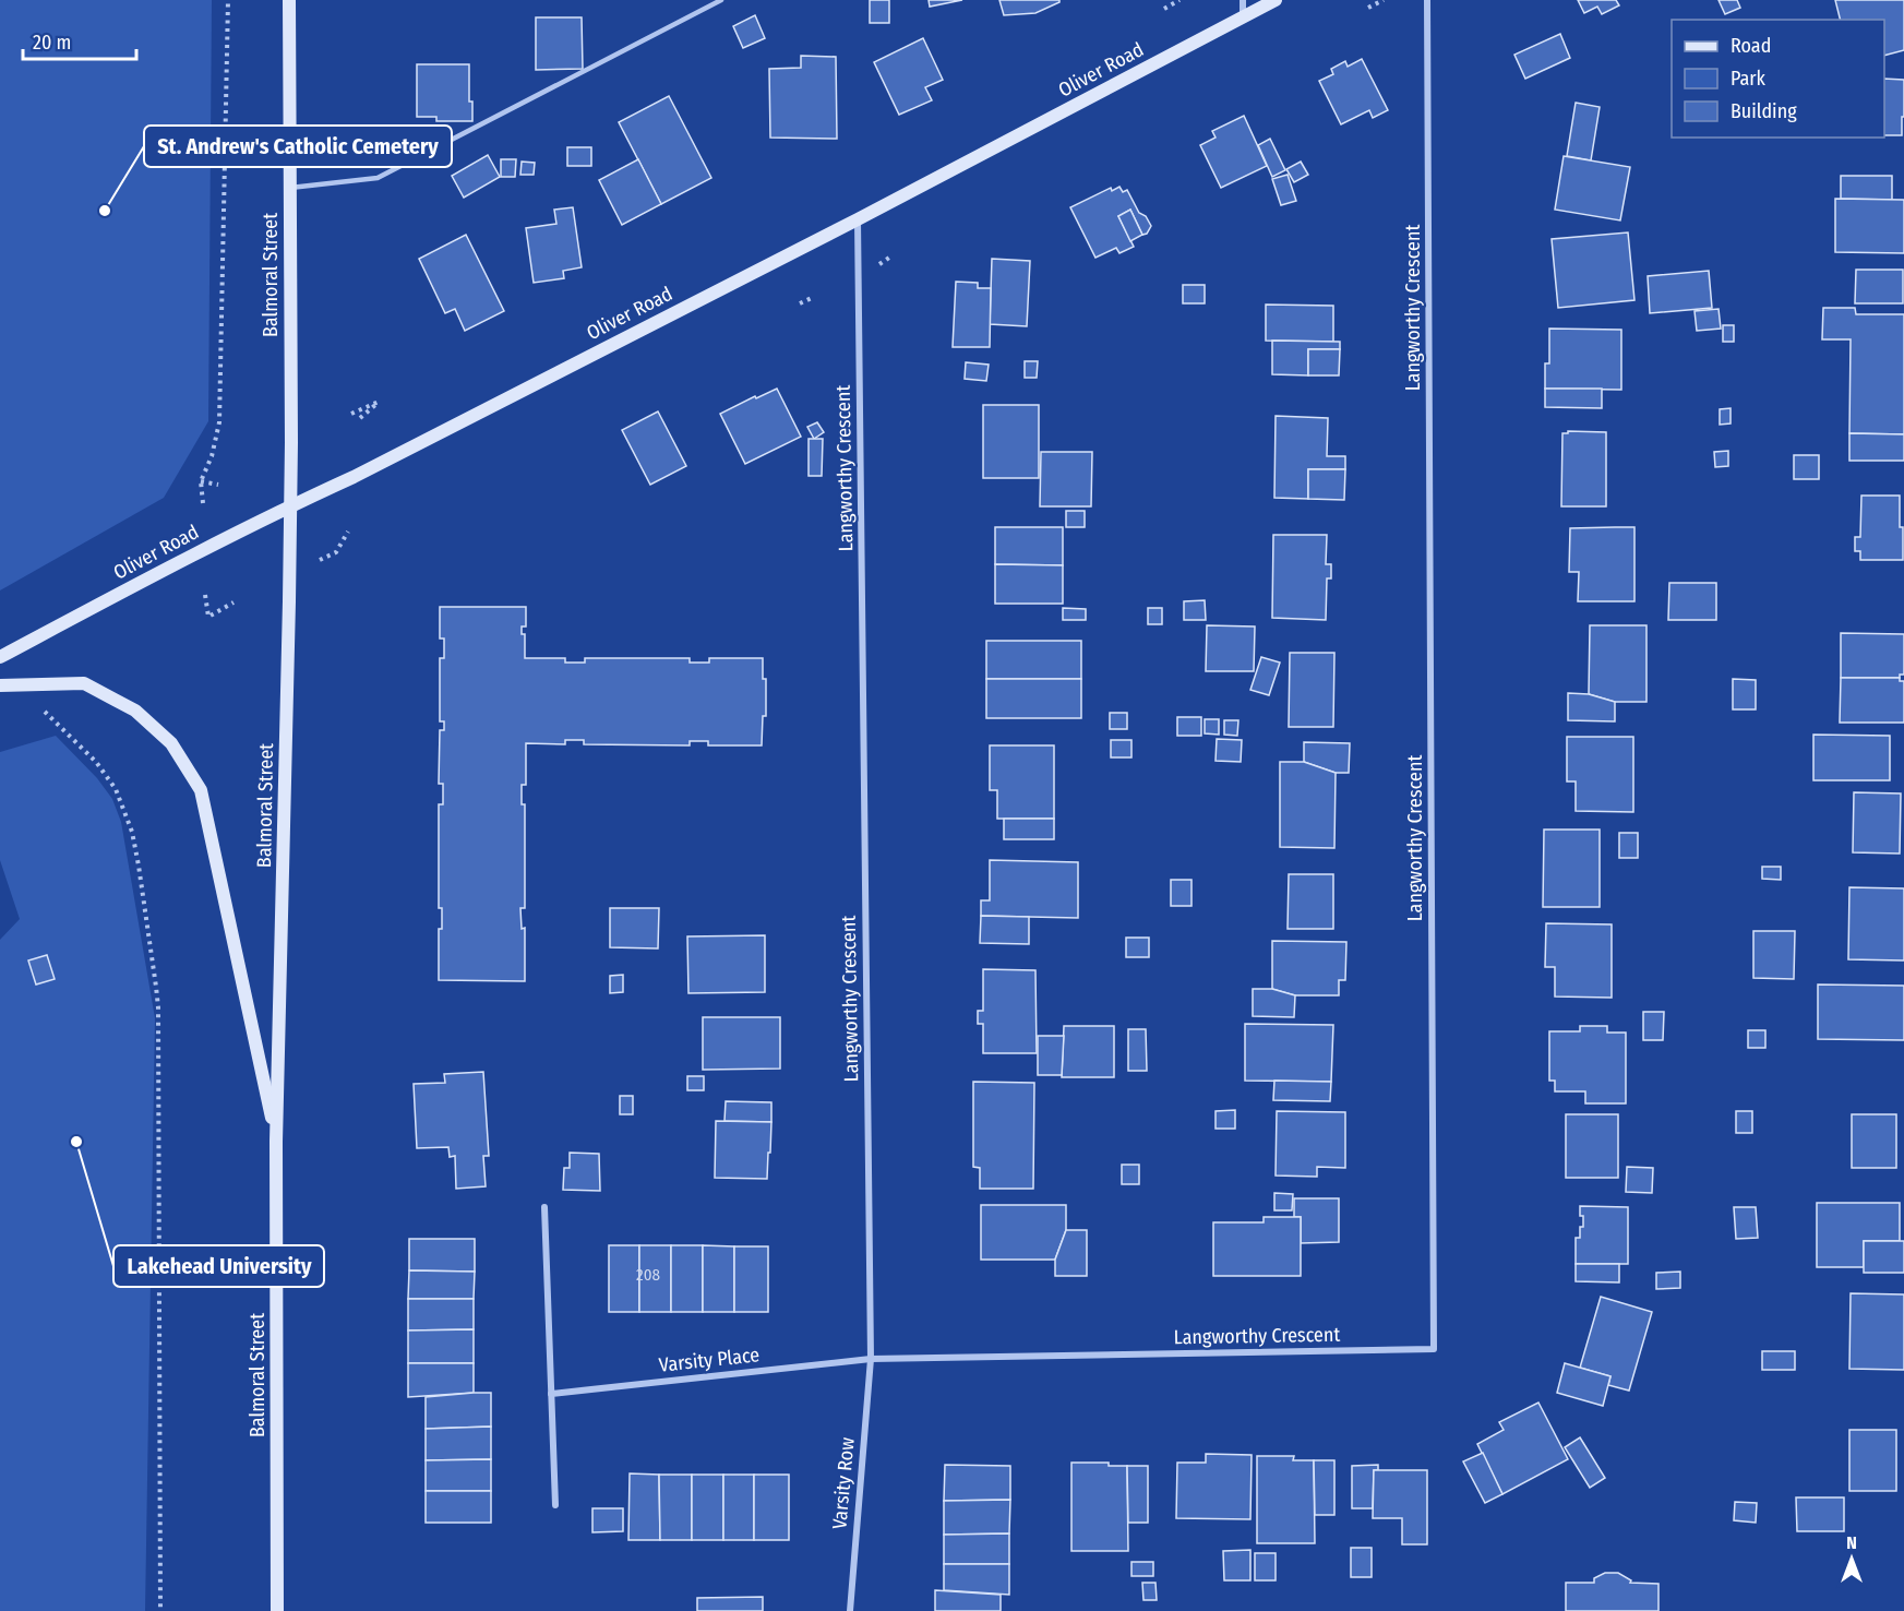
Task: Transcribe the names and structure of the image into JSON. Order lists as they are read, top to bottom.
{
  "streets": {
    "main road": ["Oliver Road", "Balmoral Street"],
    "street": ["Langworthy Crescent", "Varsity Place", "Varsity Row"]
  },
  "crossings": [
    ["Oliver Road", "Balmoral Street"],
    ["Oliver Road", "Langworthy Crescent"],
    ["Langworthy Crescent", "Varsity Place"],
    ["Langworthy Crescent", "Varsity Row"],
    ["Varsity Place", "Varsity Row"]
  ],
  "places": ["St. Andrew's Catholic Cemetery", "Lakehead University"],
  "house_numbers": ["208"],
  "legend": ["Road", "Park", "Building"],
  "scale_bar": "20 m",
  "north": "top"
}
